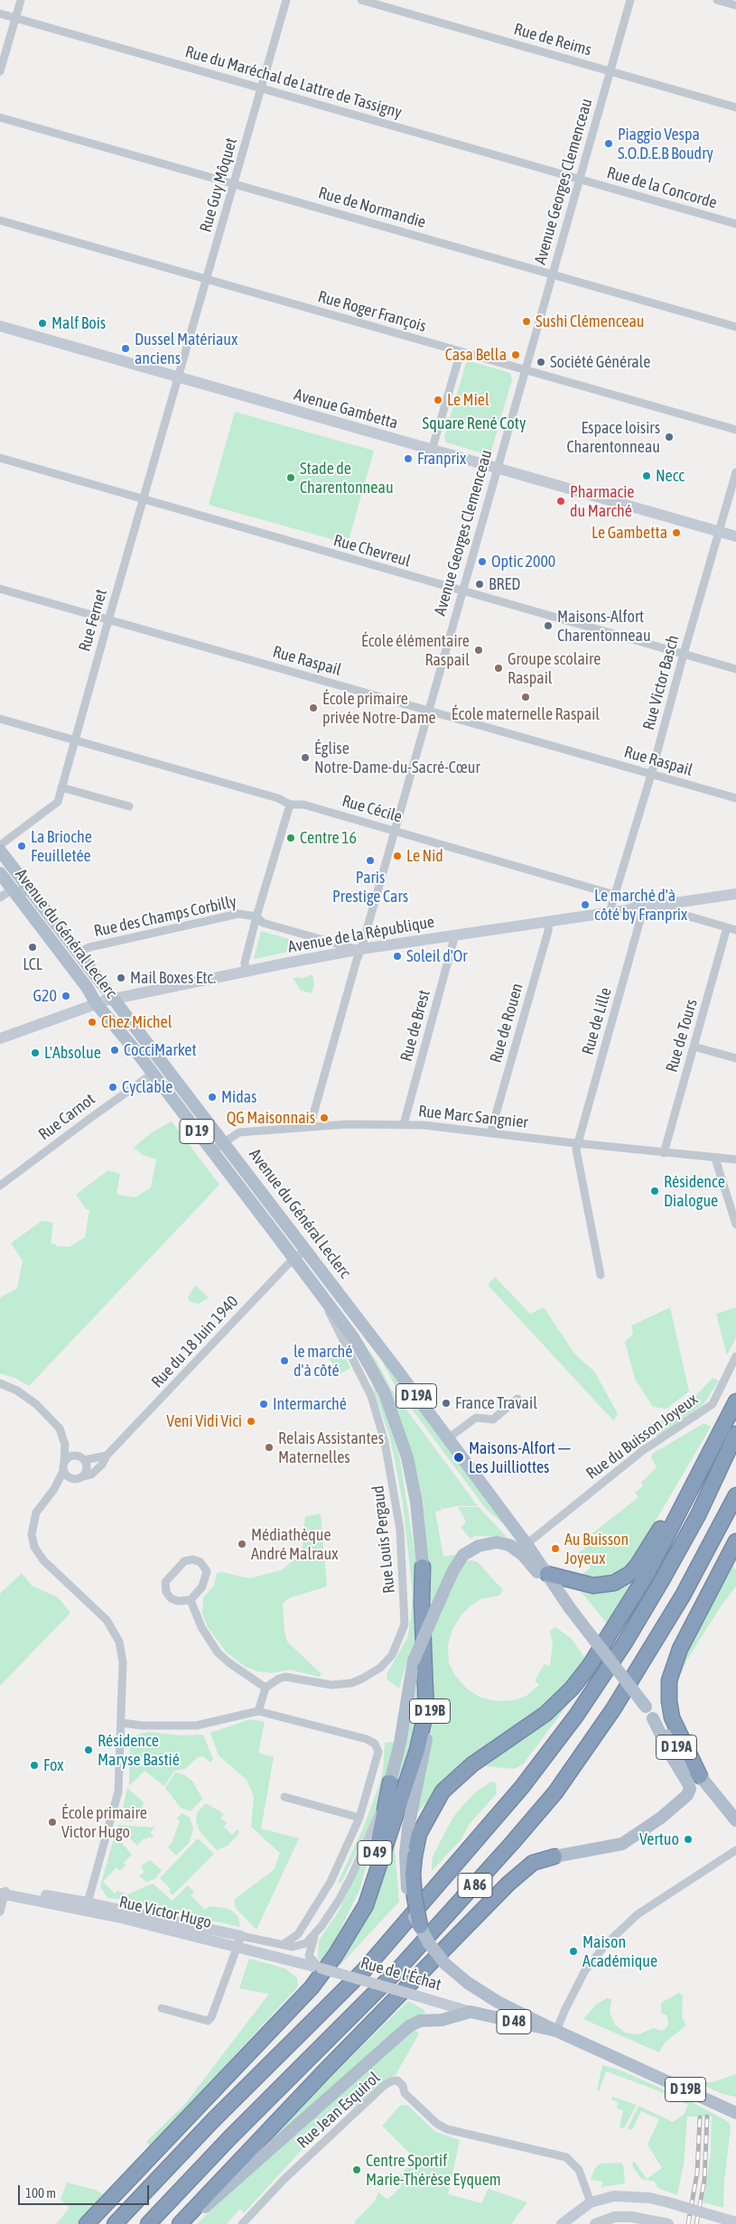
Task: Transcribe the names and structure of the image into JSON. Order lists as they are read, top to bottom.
{
  "streets": {
    "highway": ["D 49", "A 86"],
    "main road": [
      "Avenue du Général Leclerc",
      "D 19",
      "D 19A",
      "D 19B",
      "D 48"
    ],
    "street": [
      "Rue de Reims",
      "Rue du Maréchal de Lattre de Tassigny",
      "Avenue Georges Clemenceau",
      "Rue Guy Môquet",
      "Rue de la Concorde",
      "Rue de Normandie",
      "Rue Roger François",
      "Avenue Gambetta",
      "Rue Chevreul",
      "Rue Fernet",
      "Rue Raspail",
      "Rue Victor Basch",
      "Rue Cécile",
      "Rue des Champs Corbilly",
      "Avenue de la République",
      "Rue de Lille",
      "Rue de Rouen",
      "Rue de Brest",
      "Rue de Tours",
      "Rue Carnot",
      "Rue Marc Sangnier",
      "Rue du 18 Juin 1940",
      "Rue du Buisson Joyeux",
      "Rue Louis Pergaud",
      "Rue Victor Hugo",
      "Rue de l'Échat",
      "Rue Jean Esquirol"
    ]
  },
  "crossings": [
    ["Rue de Reims", "Avenue Georges Clemenceau"],
    ["Rue du Maréchal de Lattre de Tassigny", "Avenue Georges Clemenceau"],
    ["Rue du Maréchal de Lattre de Tassigny", "Rue Guy Môquet"],
    ["Rue du Maréchal de Lattre de Tassigny", "Rue de la Concorde"],
    ["Avenue Georges Clemenceau", "Rue de la Concorde"],
    ["Avenue Georges Clemenceau", "Rue de Normandie"],
    ["Avenue Georges Clemenceau", "Rue Roger François"],
    ["Avenue Georges Clemenceau", "Avenue Gambetta"],
    ["Avenue Georges Clemenceau", "Rue Chevreul"],
    ["Avenue Georges Clemenceau", "Rue Raspail"],
    ["Avenue Georges Clemenceau", "Rue Cécile"],
    ["Avenue Georges Clemenceau", "Rue des Champs Corbilly"],
    ["Avenue Georges Clemenceau", "Avenue de la République"],
    ["Avenue Georges Clemenceau", "Rue Marc Sangnier"],
    ["Rue Guy Môquet", "Rue de Normandie"],
    ["Rue Guy Môquet", "Rue Roger François"],
    ["Rue Guy Môquet", "Avenue Gambetta"],
    ["Rue Guy Môquet", "Rue Fernet"],
    ["Avenue Gambetta", "Rue Fernet"],
    ["Avenue Gambetta", "Rue Victor Basch"],
    ["Rue Chevreul", "Rue Fernet"],
    ["Rue Chevreul", "Rue Victor Basch"],
    ["Rue Fernet", "Rue Raspail"],
    ["Rue Fernet", "Rue Cécile"],
    ["Rue Raspail", "Rue Victor Basch"],
    ["Rue Victor Basch", "Rue Cécile"],
    ["Rue Victor Basch", "Avenue de la République"],
    ["Rue Cécile", "Avenue de la République"],
    ["Rue Cécile", "Rue de Lille"],
    ["Rue Cécile", "Rue de Tours"],
    ["Rue des Champs Corbilly", "Avenue du Général Leclerc"],
    ["Rue des Champs Corbilly", "Avenue de la République"],
    ["Avenue du Général Leclerc", "Avenue de la République"],
    ["Avenue du Général Leclerc", "Rue Carnot"],
    ["Avenue du Général Leclerc", "Rue Marc Sangnier"],
    ["Avenue du Général Leclerc", "Rue du 18 Juin 1940"],
    ["Avenue du Général Leclerc", "D 19A"],
    ["Avenue du Général Leclerc", "Rue du Buisson Joyeux"],
    ["Avenue du Général Leclerc", "Rue Louis Pergaud"],
    ["Avenue du Général Leclerc", "D 19B"],
    ["Avenue de la République", "Rue de Lille"],
    ["Avenue de la République", "Rue de Rouen"],
    ["Avenue de la République", "Rue de Brest"],
    ["Rue de Lille", "Rue Marc Sangnier"],
    ["Rue de Rouen", "Rue Marc Sangnier"],
    ["Rue de Brest", "Rue Marc Sangnier"],
    ["Rue de Tours", "Rue Marc Sangnier"],
    ["D 19B", "D 48"],
    ["Rue Victor Hugo", "Rue de l'Échat"],
    ["Rue de l'Échat", "D 48"]
  ],
  "parks": ["Square René Coty"],
  "places": [
    "Piaggio Vespa S.O.D.E.B Boudry",
    "Sushi Clémenceau",
    "Malf Bois",
    "Dussel Matériaux anciens",
    "Casa Bella",
    "Société Générale",
    "Le Miel",
    "Espace loisirs Charentonneau",
    "Franprix",
    "Necc",
    "Stade de Charentonneau",
    "Pharmacie du Marché",
    "Le Gambetta",
    "Optic 2000",
    "BRED",
    "Maisons-Alfort Charentonneau",
    "École élémentaire Raspail",
    "Groupe scolaire Raspail",
    "École maternelle Raspail",
    "École primaire privée Notre-Dame",
    "Église Notre-Dame-du-Sacré-Cœur",
    "Centre 16",
    "La Brioche Feuilletée",
    "Le Nid",
    "Paris Prestige Cars",
    "Le marché d'à côté by Franprix",
    "LCL",
    "Soleil d'Or",
    "Mail Boxes Etc.",
    "G20",
    "Chez Michel",
    "CocciMarket",
    "L'Absolue",
    "Cyclable",
    "Midas",
    "QG Maisonnais",
    "Résidence Dialogue",
    "le marché d'à côté",
    "France Travail",
    "Intermarché",
    "Veni Vidi Vici",
    "Relais Assistantes Maternelles",
    "Maisons-Alfort — Les Juilliottes",
    "Médiathèque André Malraux",
    "Au Buisson Joyeux",
    "Résidence Maryse Bastié",
    "Fox",
    "École primaire Victor Hugo",
    "Vertuo",
    "Maison Académique",
    "Centre Sportif Marie-Thérèse Eyquem"
  ],
  "scale_bar": "100 m"
}
